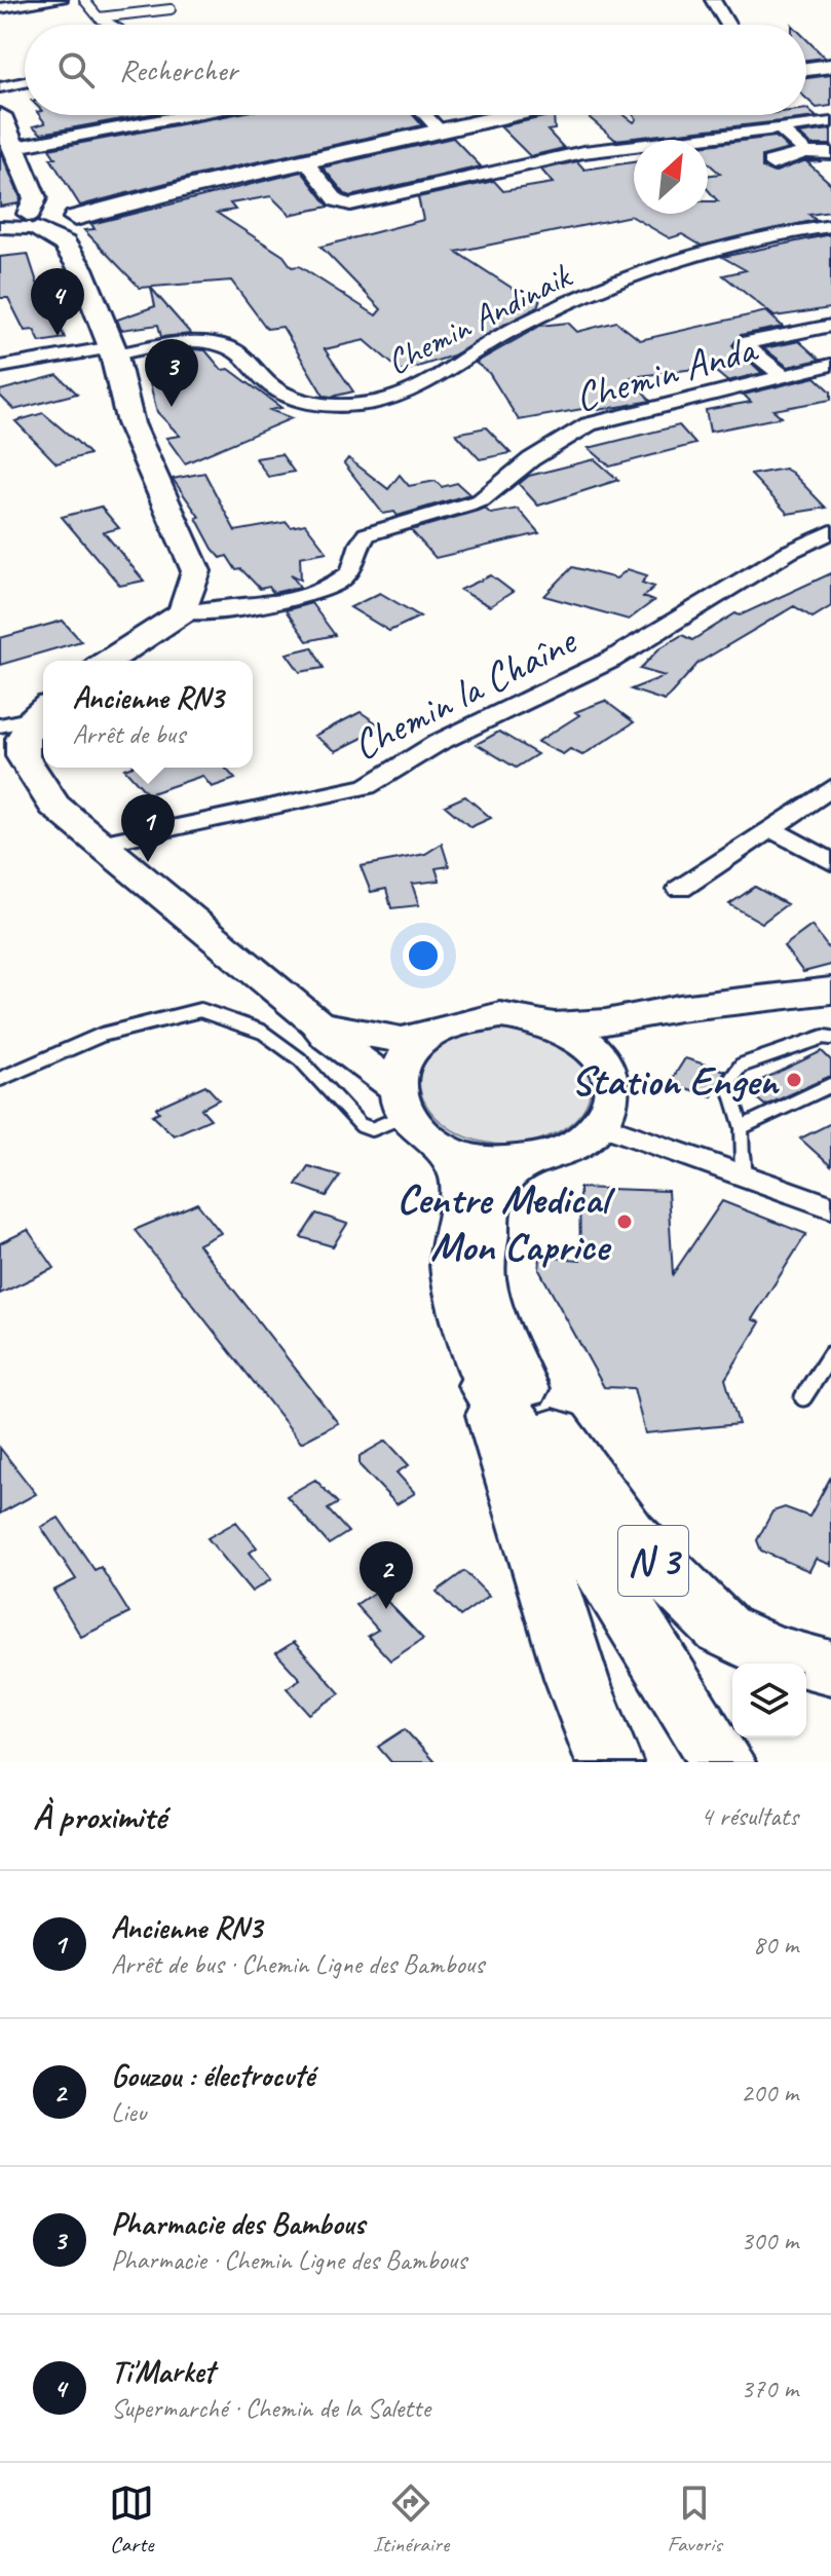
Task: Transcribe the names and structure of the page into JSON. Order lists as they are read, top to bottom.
{
  "streets": {
    "highway": ["N 3"],
    "street": ["Chemin Andinaik", "Chemin Anda", "Chemin la Chaîne"]
  },
  "places": ["Station Engen", "Centre Medical Mon Caprice"],
  "north": "top right",
  "page": {
    "search": "Rechercher",
    "pins": [
      "4",
      "3",
      "1",
      "2"
    ],
    "popup": ["Ancienne RN3", "Arrêt de bus"],
    "heading": ["À proximité", "4 résultats"],
    "list": [
      {
        "mark": "1",
        "name": "Ancienne RN3",
        "note": "Arrêt de bus · Chemin Ligne des Bambous",
        "value": "80 m"
      },
      {
        "mark": "2",
        "name": "Gouzou : électrocuté",
        "note": "Lieu",
        "value": "200 m"
      },
      {
        "mark": "3",
        "name": "Pharmacie des Bambous",
        "note": "Pharmacie · Chemin Ligne des Bambous",
        "value": "300 m"
      },
      {
        "mark": "4",
        "name": "Ti'Market",
        "note": "Supermarché · Chemin de la Salette",
        "value": "370 m"
      }
    ],
    "nav": ["Carte", "Itinéraire", "Favoris"]
  }
}
